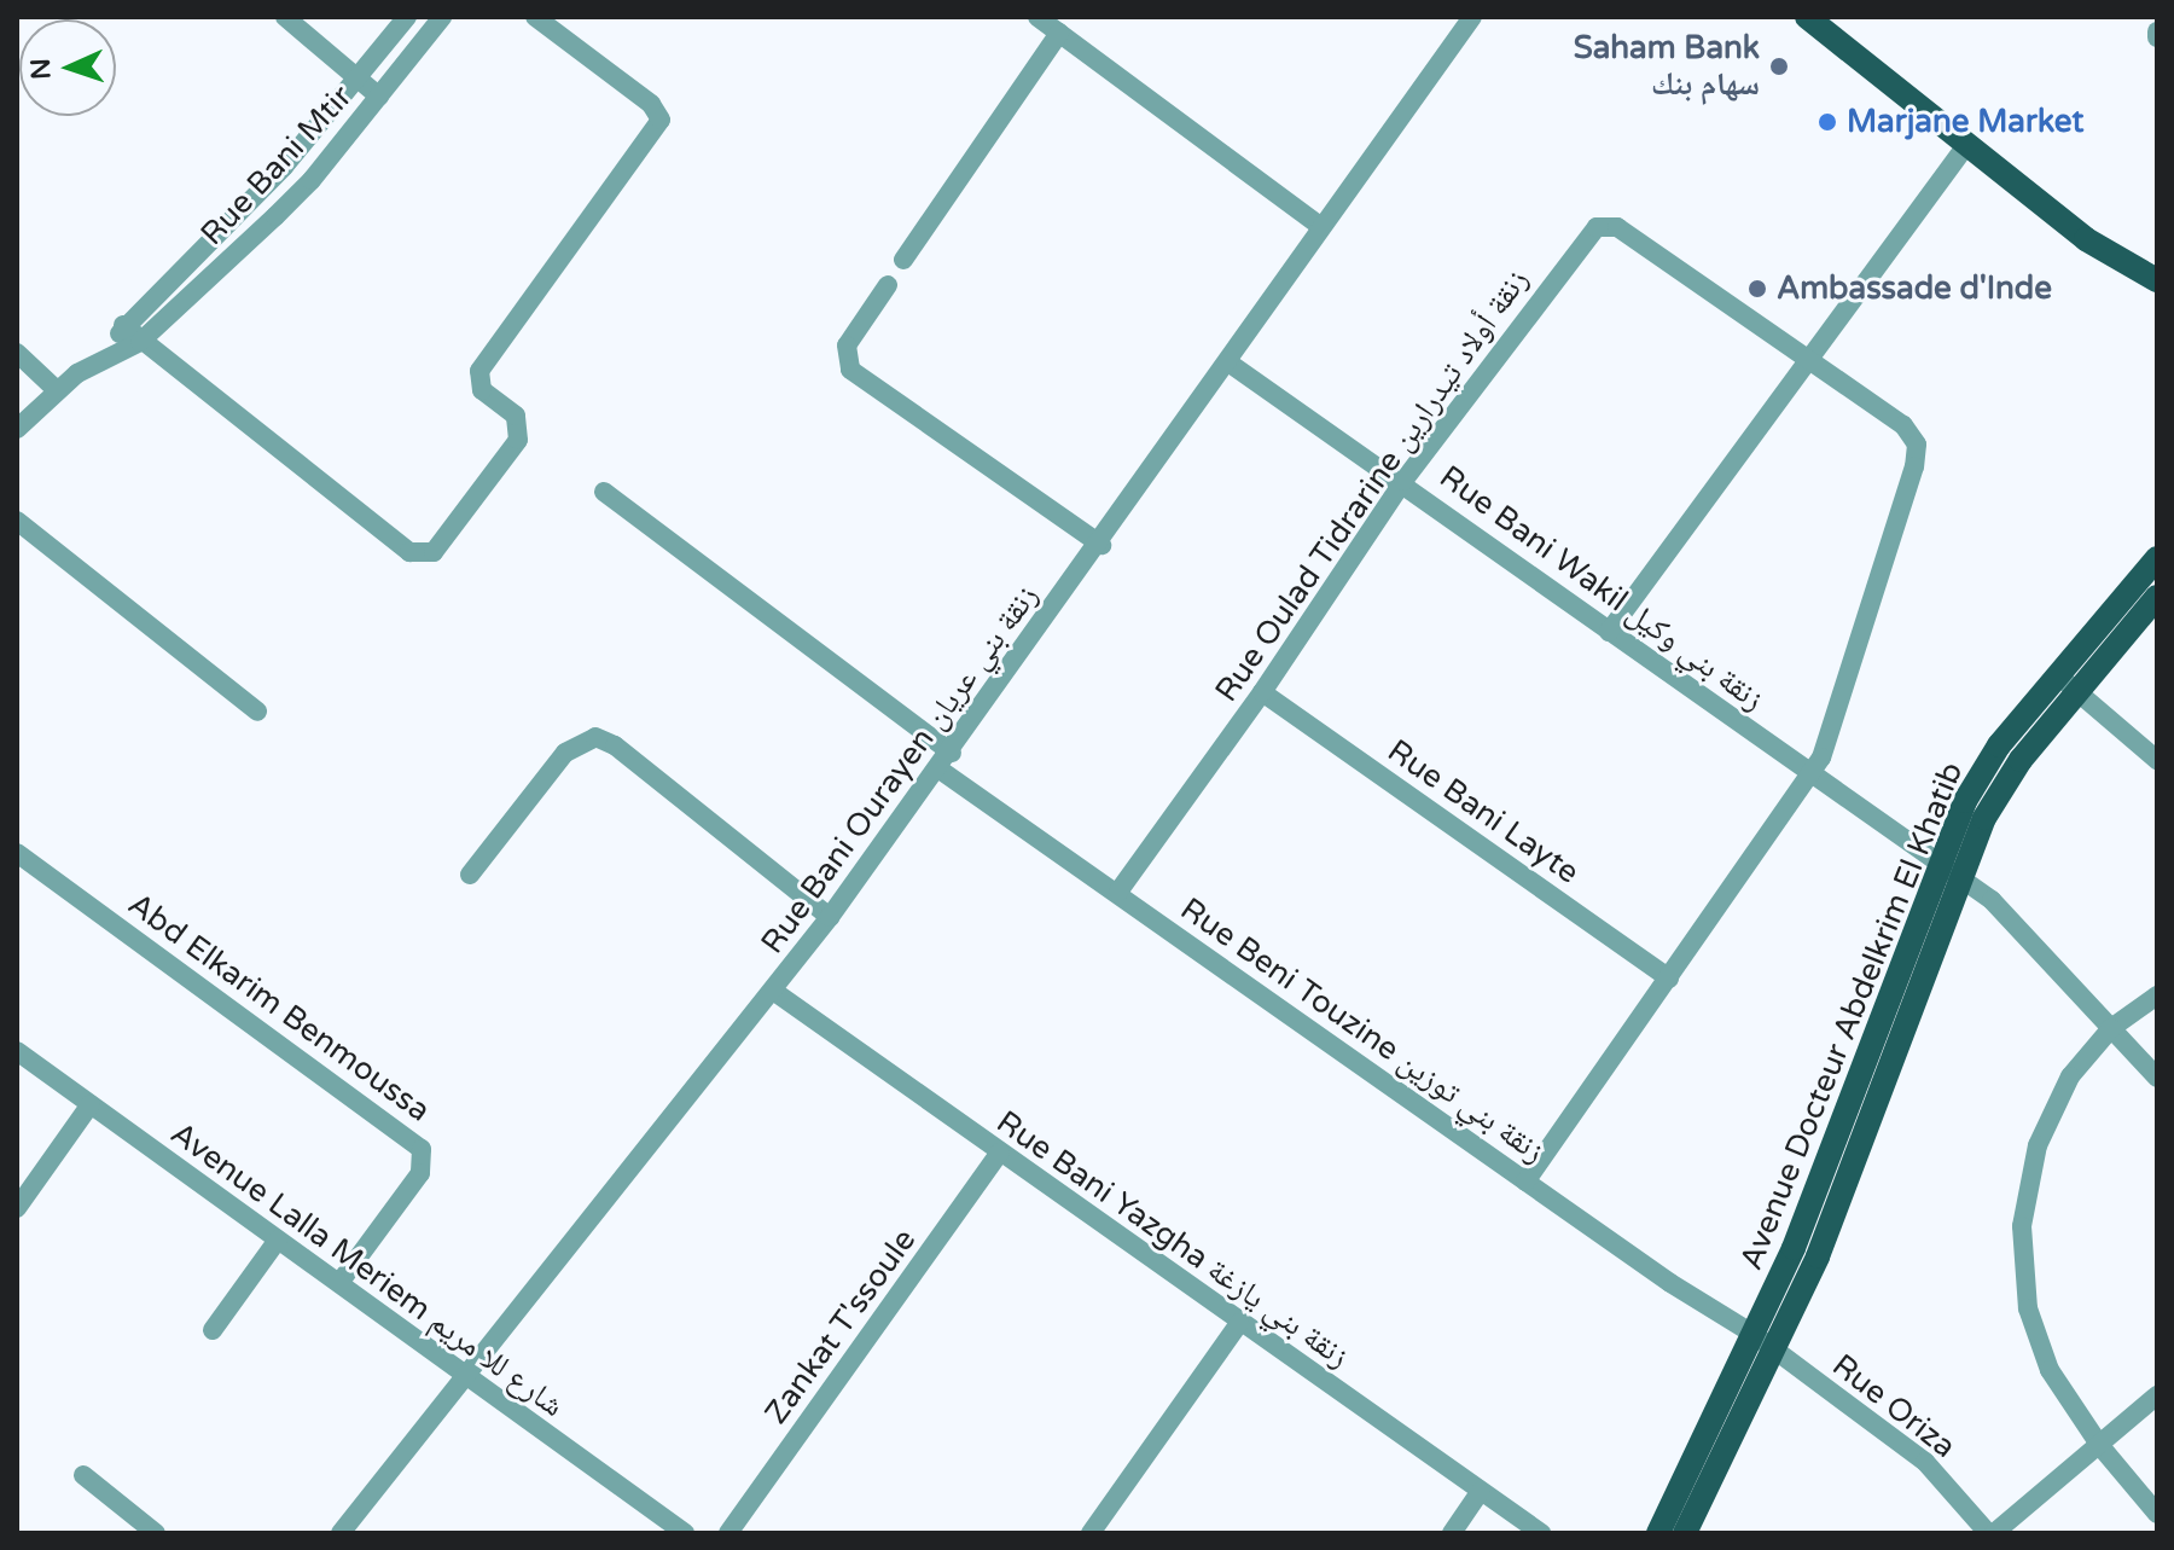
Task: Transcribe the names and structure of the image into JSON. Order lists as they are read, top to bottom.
{
  "streets": {
    "main road": ["Avenue Docteur Abdelkrim El Khatib"],
    "street": [
      "Rue Bani Mtir",
      "Rue Oulad Tidrarine زنقة أولاد تيدرارين",
      "Rue Bani Wakil زنقة بني وكيل",
      "Rue Bani Ourayen زنقة بني عريان",
      "Rue Bani Layte",
      "Abd Elkarim Benmoussa",
      "Rue Beni Touzine زنقة بني توزين",
      "Rue Bani Yazgha زنقة بني يازغة",
      "Avenue Lalla Meriem شارع للا مريم",
      "Zankat T'ssoule",
      "Rue Oriza"
    ]
  },
  "crossings": [
    ["Rue Oulad Tidrarine زنقة أولاد تيدرارين", "Rue Bani Wakil زنقة بني وكيل"],
    ["Rue Oulad Tidrarine زنقة أولاد تيدرارين", "Rue Bani Layte"],
    ["Rue Oulad Tidrarine زنقة أولاد تيدرارين", "Rue Beni Touzine زنقة بني توزين"],
    ["Rue Bani Wakil زنقة بني وكيل", "Rue Bani Ourayen زنقة بني عريان"],
    ["Rue Bani Wakil زنقة بني وكيل", "Avenue Docteur Abdelkrim El Khatib"],
    ["Rue Bani Ourayen زنقة بني عريان", "Rue Beni Touzine زنقة بني توزين"],
    ["Rue Bani Ourayen زنقة بني عريان", "Rue Bani Yazgha زنقة بني يازغة"],
    ["Rue Bani Ourayen زنقة بني عريان", "Avenue Lalla Meriem شارع للا مريم"],
    ["Abd Elkarim Benmoussa", "Avenue Lalla Meriem شارع للا مريم"],
    ["Avenue Docteur Abdelkrim El Khatib", "Rue Beni Touzine زنقة بني توزين"],
    ["Avenue Docteur Abdelkrim El Khatib", "Rue Oriza"],
    ["Rue Beni Touzine زنقة بني توزين", "Rue Oriza"],
    ["Rue Bani Yazgha زنقة بني يازغة", "Zankat T'ssoule"]
  ],
  "places": ["Saham Bank سهام بنك", "Marjane Market", "Ambassade d'Inde"],
  "north": "left"
}
